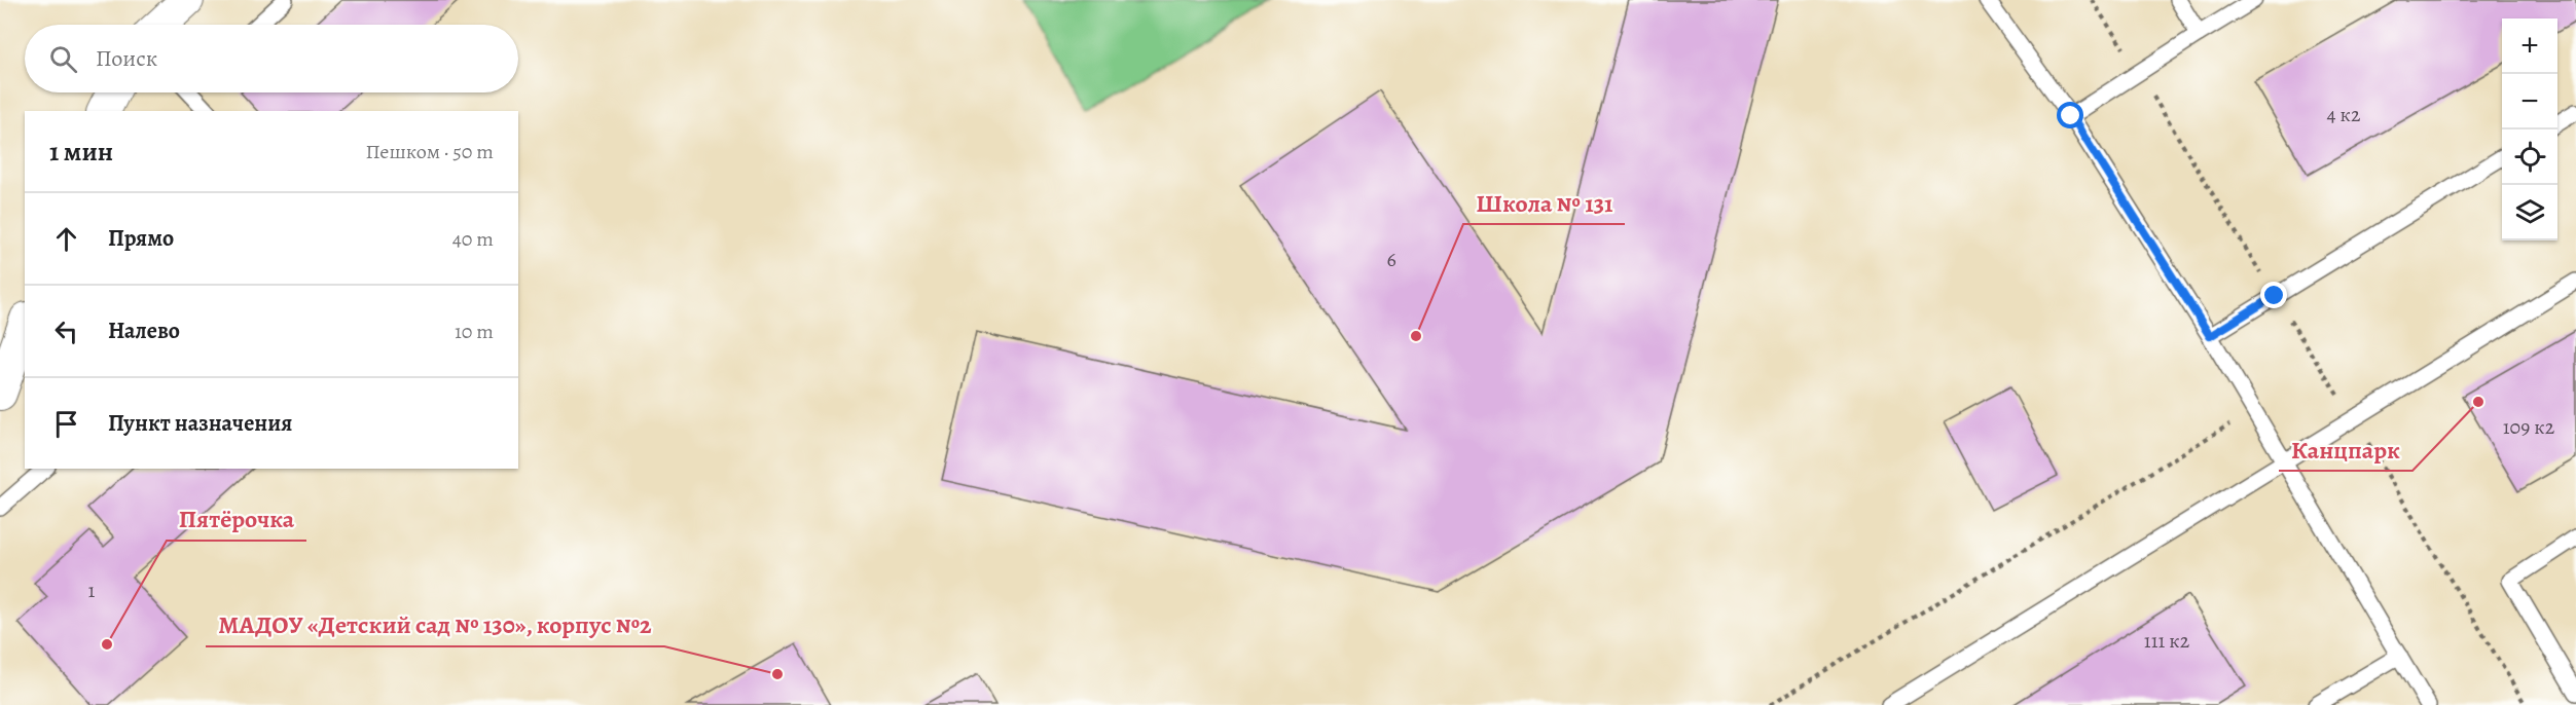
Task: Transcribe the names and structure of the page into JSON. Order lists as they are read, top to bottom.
{
  "places": [
    "Школа № 131",
    "Канцпарк",
    "Пятёрочка",
    "МАДОУ «Детский сад № 130», корпус №2"
  ],
  "house_numbers": [
    "4 к2",
    "6",
    "109 к2",
    "1",
    "111 к2"
  ],
  "page": {
    "map_buttons": ["+", "−"],
    "search": "Поиск",
    "heading": ["1 мин", "Пешком · 50 m"],
    "list": [
      ["Прямо", "40 m"],
      ["Налево", "10 m"],
      "Пункт назначения"
    ]
  }
}
